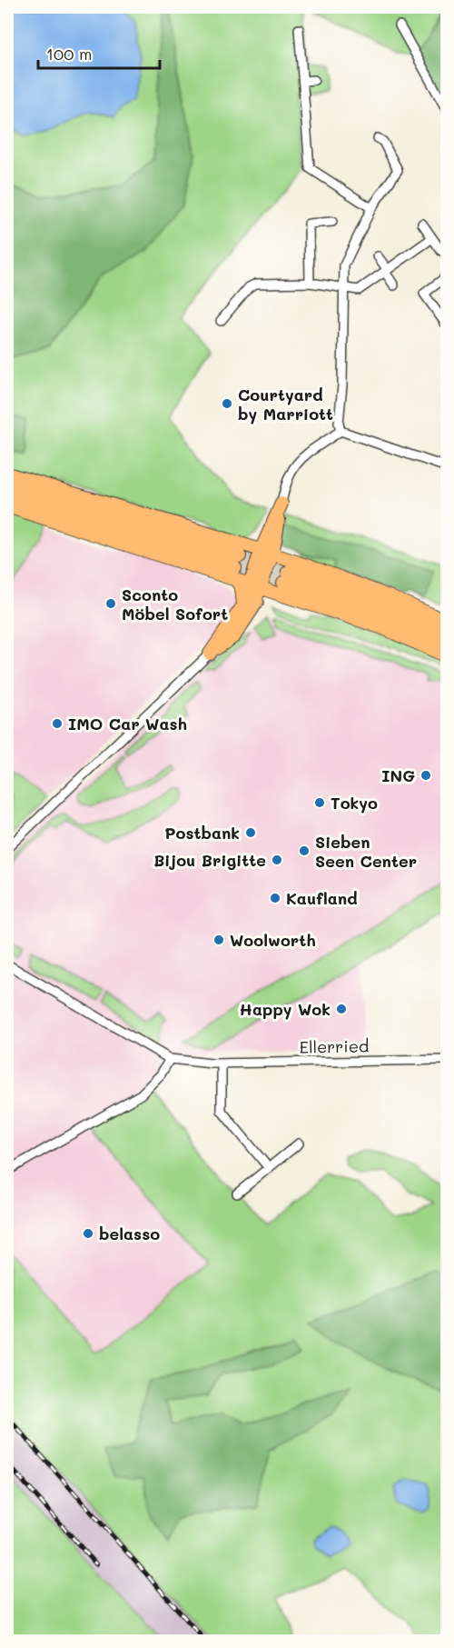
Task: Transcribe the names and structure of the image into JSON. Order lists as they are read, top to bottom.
{
  "streets": {
    "street": ["Ellerried"]
  },
  "places": [
    "Courtyard by Marriott",
    "Sconto Möbel Sofort",
    "IMO Car Wash",
    "ING",
    "Tokyo",
    "Postbank",
    "Sieben Seen Center",
    "Bijou Brigitte",
    "Kaufland",
    "Woolworth",
    "Happy Wok",
    "belasso"
  ],
  "scale_bar": "100 m"
}
